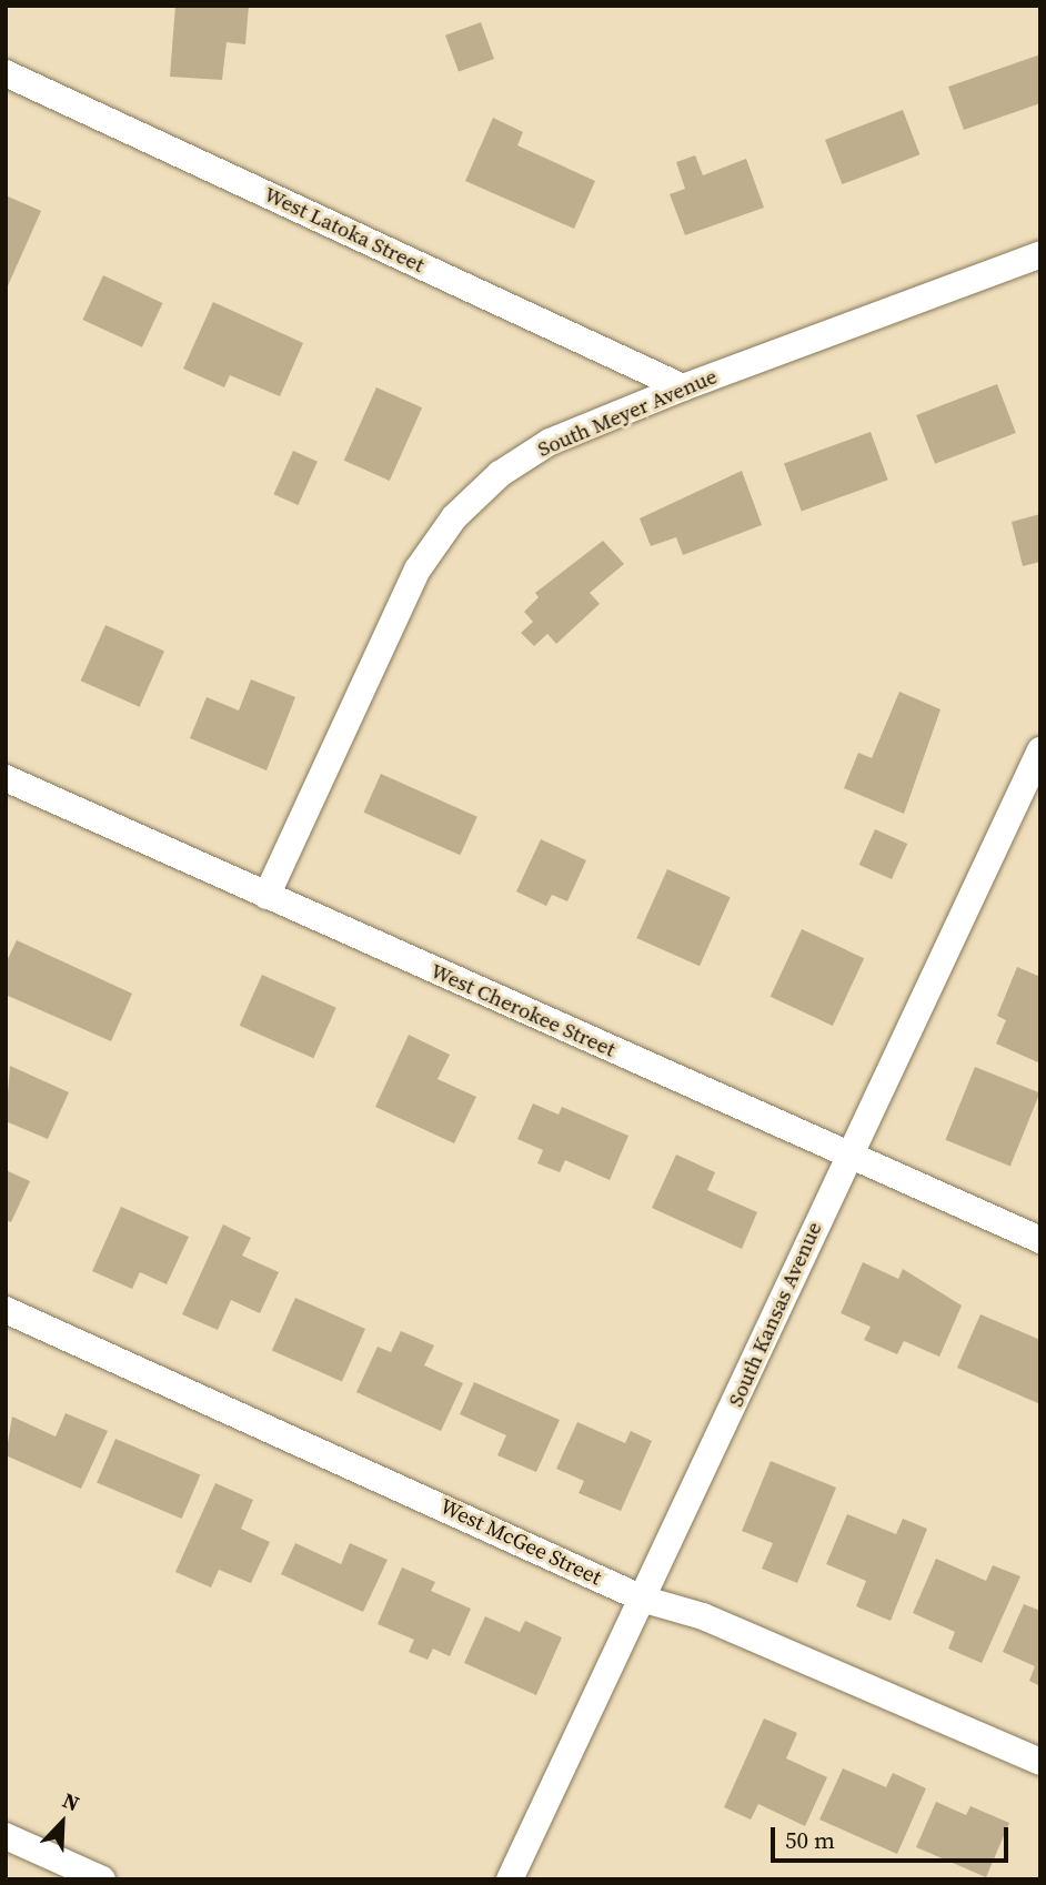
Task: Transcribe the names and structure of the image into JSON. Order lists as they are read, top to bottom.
{
  "streets": {
    "street": [
      "West Latoka Street",
      "South Meyer Avenue",
      "West Cherokee Street",
      "South Kansas Avenue",
      "West McGee Street"
    ]
  },
  "crossings": [
    ["West Latoka Street", "South Meyer Avenue"],
    ["South Meyer Avenue", "West Cherokee Street"],
    ["West Cherokee Street", "South Kansas Avenue"],
    ["South Kansas Avenue", "West McGee Street"]
  ],
  "scale_bar": "50 m",
  "north": "top right"
}
